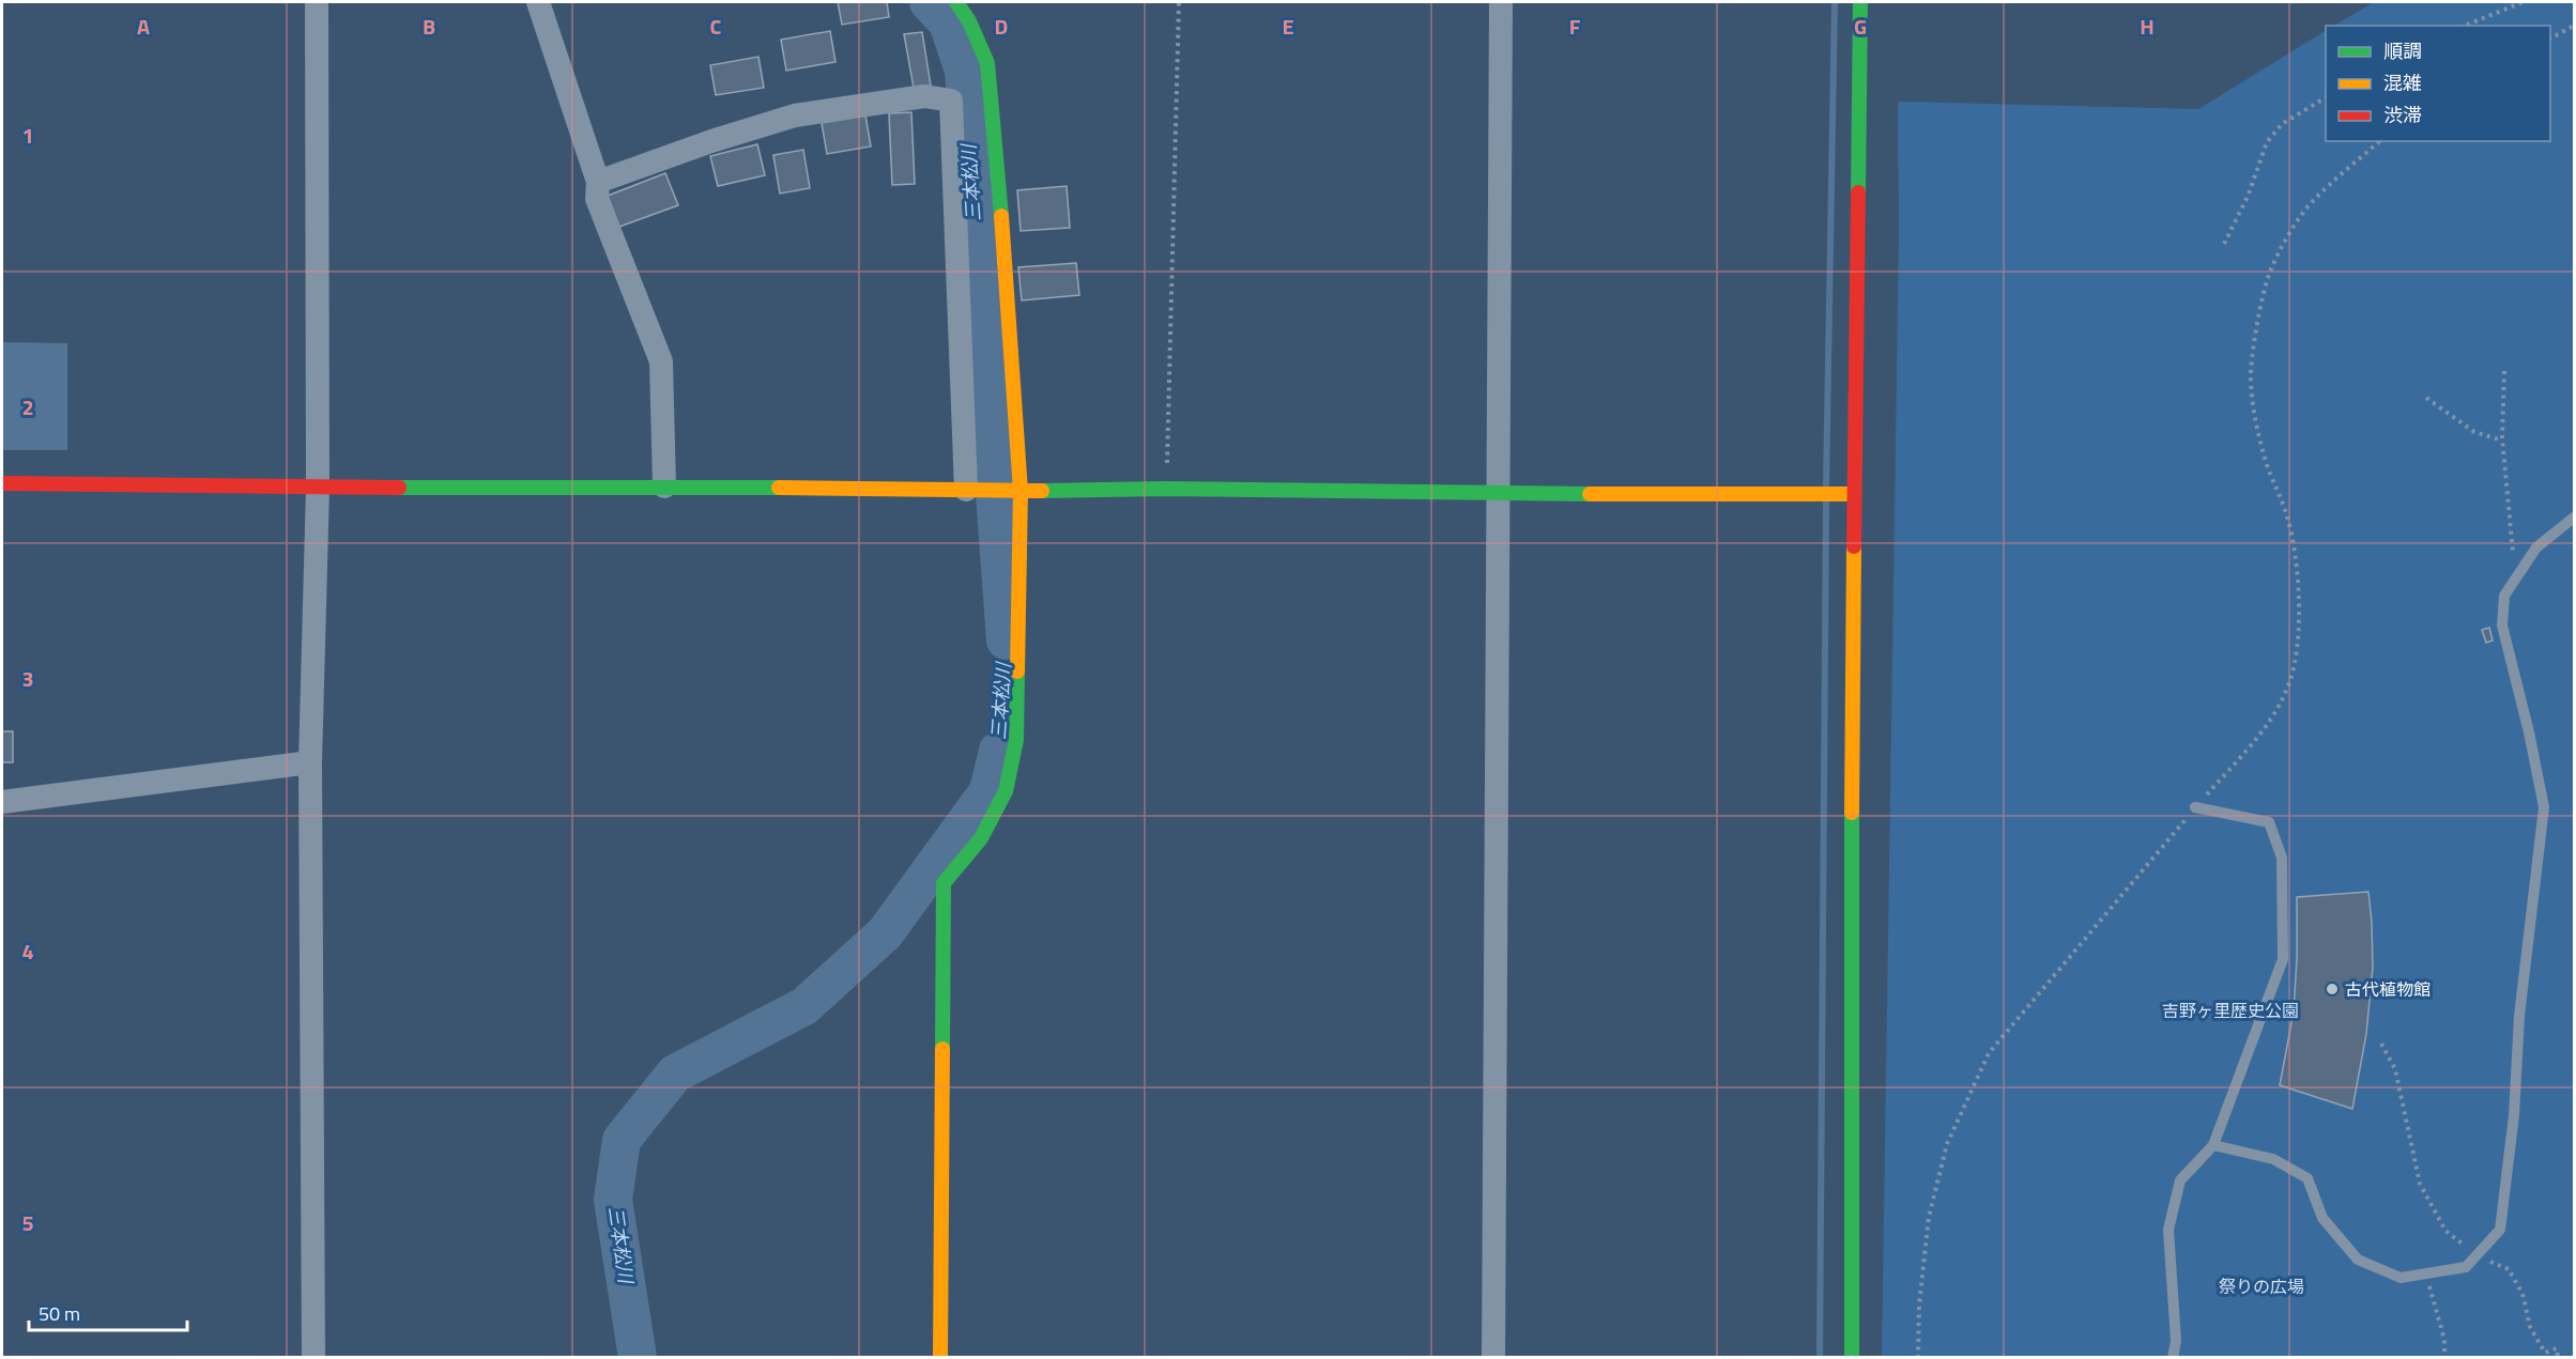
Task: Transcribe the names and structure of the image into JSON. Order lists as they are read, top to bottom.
{
  "water": ["三本松川"],
  "parks": ["吉野ヶ里歴史公園", "祭りの広場"],
  "places": ["古代植物館"],
  "legend": ["順調", "混雑", "渋滞"],
  "scale_bar": "50 m",
  "grid": {
    "columns": [
      "A",
      "B",
      "C",
      "D",
      "E",
      "F",
      "G",
      "H"
    ],
    "rows": [
      "1",
      "2",
      "3",
      "4",
      "5"
    ]
  }
}
